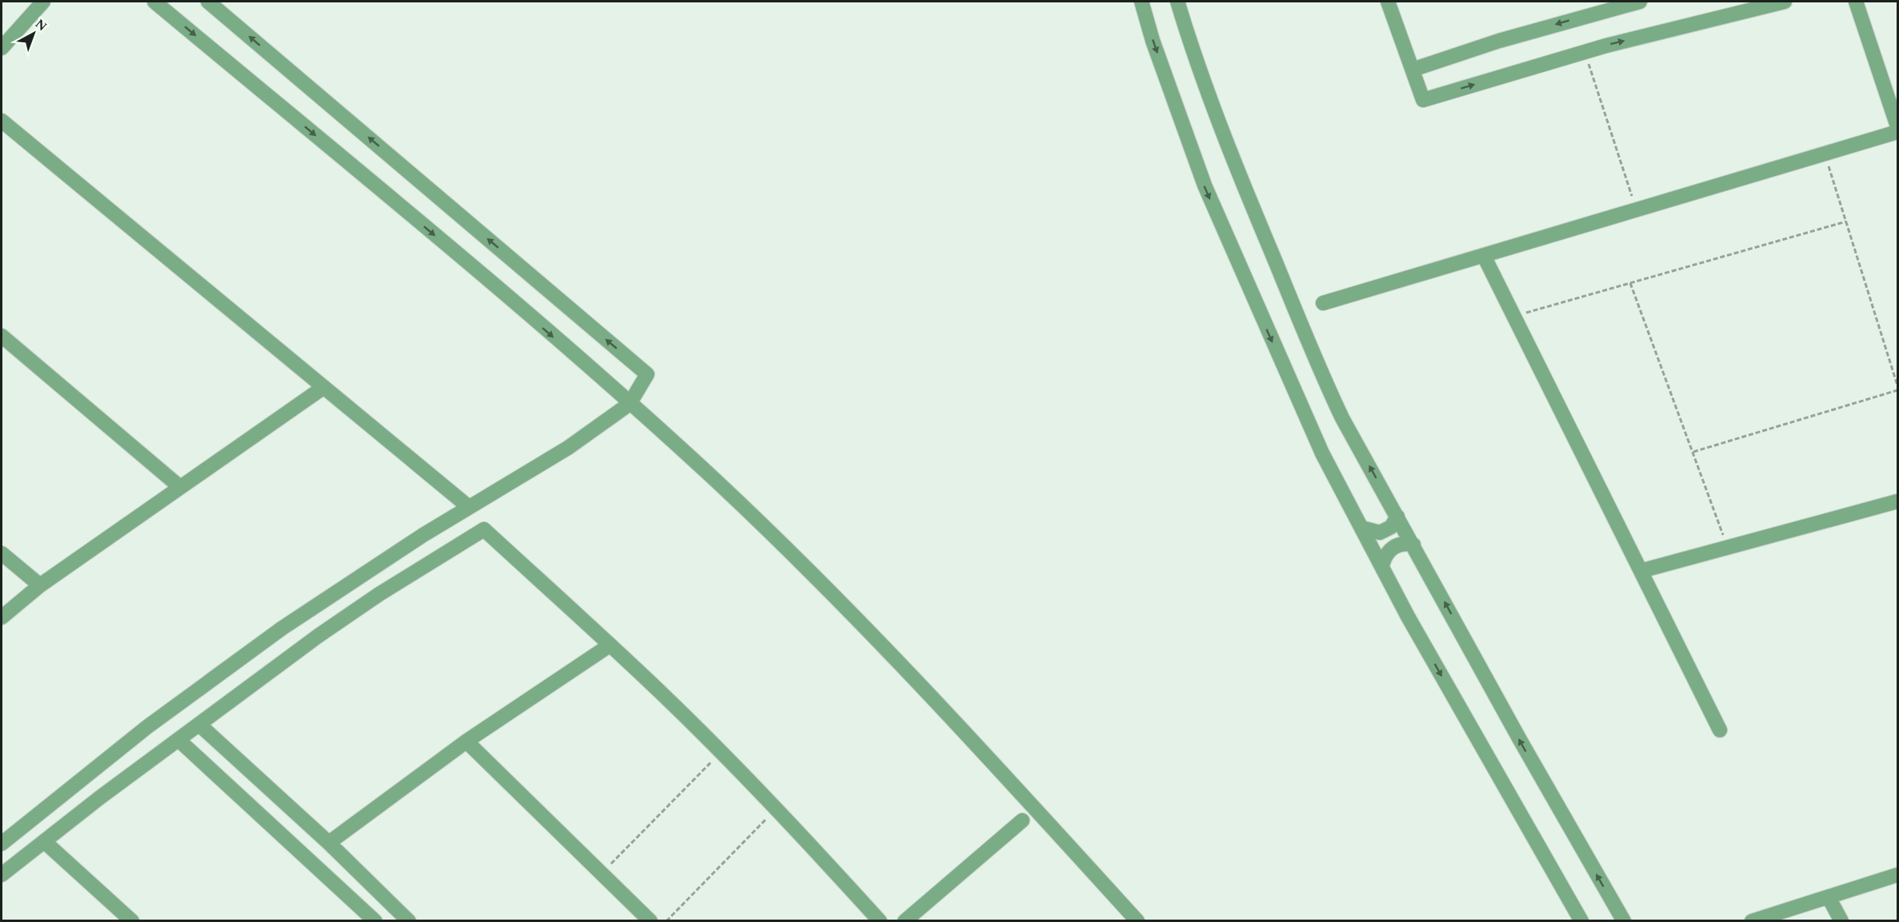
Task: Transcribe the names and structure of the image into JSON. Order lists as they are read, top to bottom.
{
  "north": "top right"
}
